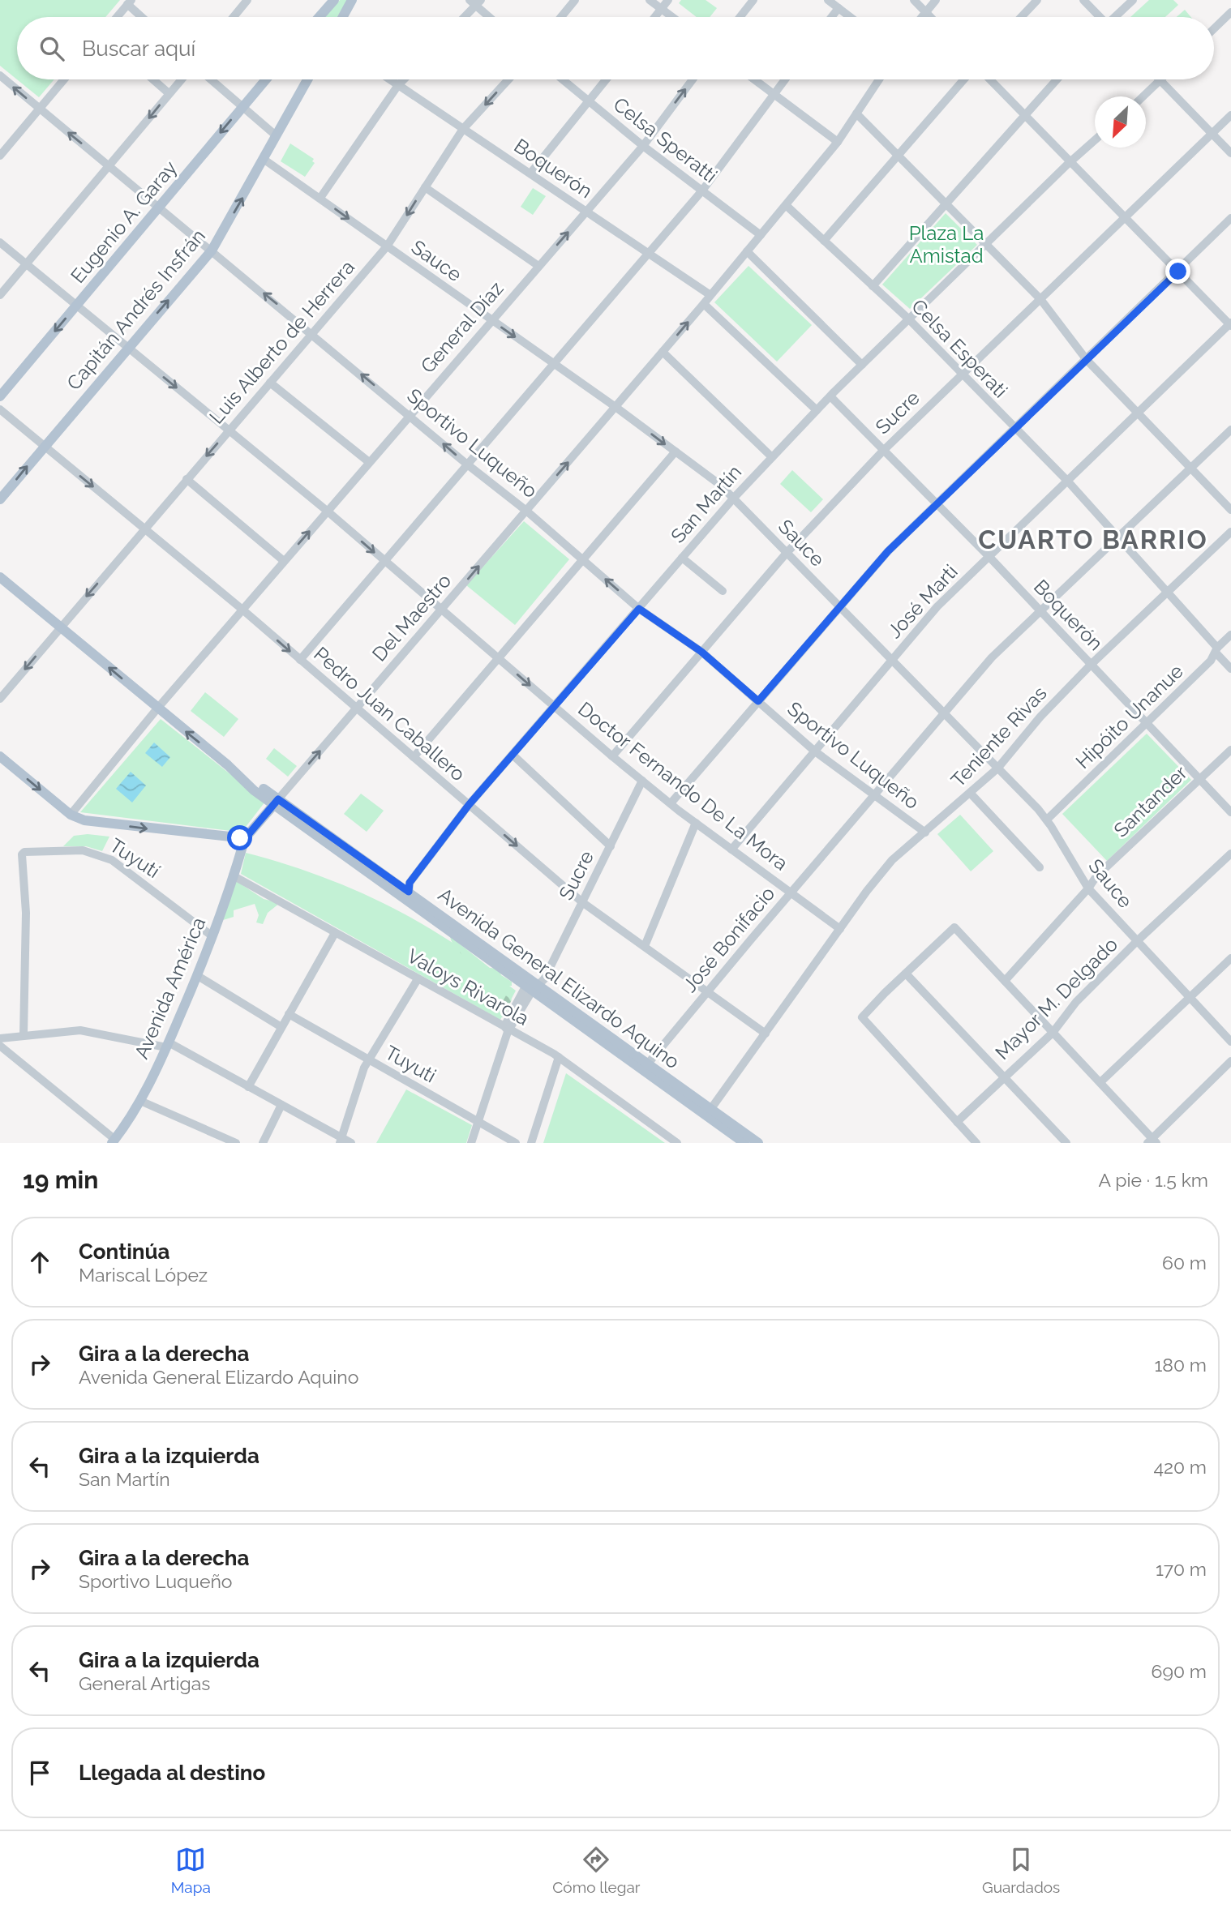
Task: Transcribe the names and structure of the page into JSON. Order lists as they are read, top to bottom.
{
  "streets": {
    "main road": [
      "Eugenio A. Garay",
      "Capitán Andrés Insfrán",
      "Avenida General Elizardo Aquino",
      "Avenida América"
    ],
    "street": [
      "Celsa Speratti",
      "Boquerón",
      "Sauce",
      "General Díaz",
      "Luis Alberto de Herrera",
      "Celsa Esperati",
      "Sucre",
      "Sportivo Luqueño",
      "San Martín",
      "José Marti",
      "Del Maestro",
      "Pedro Juan Caballero",
      "Hipóito Unanue",
      "Teniente Rivas",
      "Doctor Fernando De La Mora",
      "Santander",
      "Tuyutí",
      "José Bonifacio",
      "Valoys Rivarola",
      "Mayor M. Delgado",
      "Tuyuti"
    ]
  },
  "crossings": [
    ["Celsa Speratti", "General Díaz"],
    ["Celsa Speratti", "Del Maestro"],
    ["Boquerón", "General Díaz"],
    ["Boquerón", "Luis Alberto de Herrera"],
    ["Boquerón", "Sucre"],
    ["Boquerón", "San Martín"],
    ["Boquerón", "José Marti"],
    ["Boquerón", "Del Maestro"],
    ["Boquerón", "Hipóito Unanue"],
    ["Boquerón", "Teniente Rivas"],
    ["Boquerón", "Santander"],
    ["Boquerón", "José Bonifacio"],
    ["Eugenio A. Garay", "Sportivo Luqueño"],
    ["Eugenio A. Garay", "Doctor Fernando De La Mora"],
    ["Sauce", "Capitán Andrés Insfrán"],
    ["Sauce", "General Díaz"],
    ["Sauce", "Luis Alberto de Herrera"],
    ["Sauce", "Sucre"],
    ["Sauce", "San Martín"],
    ["Sauce", "José Marti"],
    ["Sauce", "Del Maestro"],
    ["Sauce", "Hipóito Unanue"],
    ["Sauce", "Teniente Rivas"],
    ["Sauce", "Santander"],
    ["Sauce", "José Bonifacio"],
    ["Sauce", "Mayor M. Delgado"],
    ["Capitán Andrés Insfrán", "Sportivo Luqueño"],
    ["Capitán Andrés Insfrán", "Pedro Juan Caballero"],
    ["Capitán Andrés Insfrán", "Doctor Fernando De La Mora"],
    ["General Díaz", "Sportivo Luqueño"],
    ["General Díaz", "Pedro Juan Caballero"],
    ["General Díaz", "Doctor Fernando De La Mora"],
    ["General Díaz", "Avenida General Elizardo Aquino"],
    ["Luis Alberto de Herrera", "Sportivo Luqueño"],
    ["Luis Alberto de Herrera", "Pedro Juan Caballero"],
    ["Luis Alberto de Herrera", "Doctor Fernando De La Mora"],
    ["Luis Alberto de Herrera", "Avenida General Elizardo Aquino"],
    ["Celsa Esperati", "Sucre"],
    ["Celsa Esperati", "San Martín"],
    ["Celsa Esperati", "José Marti"],
    ["Celsa Esperati", "Del Maestro"],
    ["Celsa Esperati", "Hipóito Unanue"],
    ["Celsa Esperati", "Teniente Rivas"],
    ["Celsa Esperati", "José Bonifacio"],
    ["Sucre", "Sportivo Luqueño"],
    ["Sucre", "Pedro Juan Caballero"],
    ["Sucre", "Doctor Fernando De La Mora"],
    ["Sucre", "Avenida General Elizardo Aquino"],
    ["Sucre", "Valoys Rivarola"],
    ["Sucre", "Tuyuti"],
    ["Sportivo Luqueño", "San Martín"],
    ["Sportivo Luqueño", "José Marti"],
    ["Sportivo Luqueño", "Del Maestro"],
    ["Sportivo Luqueño", "Teniente Rivas"],
    ["Sportivo Luqueño", "José Bonifacio"],
    ["San Martín", "Pedro Juan Caballero"],
    ["San Martín", "Doctor Fernando De La Mora"],
    ["San Martín", "Avenida General Elizardo Aquino"],
    ["José Marti", "Doctor Fernando De La Mora"],
    ["Del Maestro", "Pedro Juan Caballero"],
    ["Del Maestro", "Doctor Fernando De La Mora"],
    ["Del Maestro", "Avenida General Elizardo Aquino"],
    ["Pedro Juan Caballero", "Teniente Rivas"],
    ["Pedro Juan Caballero", "José Bonifacio"],
    ["Teniente Rivas", "Doctor Fernando De La Mora"],
    ["Teniente Rivas", "Avenida General Elizardo Aquino"],
    ["Doctor Fernando De La Mora", "José Bonifacio"],
    ["Tuyutí", "Avenida América"],
    ["José Bonifacio", "Avenida General Elizardo Aquino"],
    ["Valoys Rivarola", "Avenida América"]
  ],
  "one_way": [
    "Eugenio A. Garay",
    "Capitán Andrés Insfrán",
    "Luis Alberto de Herrera",
    "Sportivo Luqueño",
    "Del Maestro"
  ],
  "districts": ["CUARTO BARRIO"],
  "parks": ["Plaza La Amistad"],
  "north": "bottom left",
  "page": {
    "search": "Buscar aquí",
    "heading": ["19 min", "A pie · 1.5 km"],
    "list": [
      ["Continúa", "Mariscal López", "60 m"],
      ["Gira a la derecha", "Avenida General Elizardo Aquino", "180 m"],
      ["Gira a la izquierda", "San Martín", "420 m"],
      ["Gira a la derecha", "Sportivo Luqueño", "170 m"],
      ["Gira a la izquierda", "General Artigas", "690 m"],
      "Llegada al destino"
    ],
    "nav": ["Mapa", "Cómo llegar", "Guardados"]
  }
}
